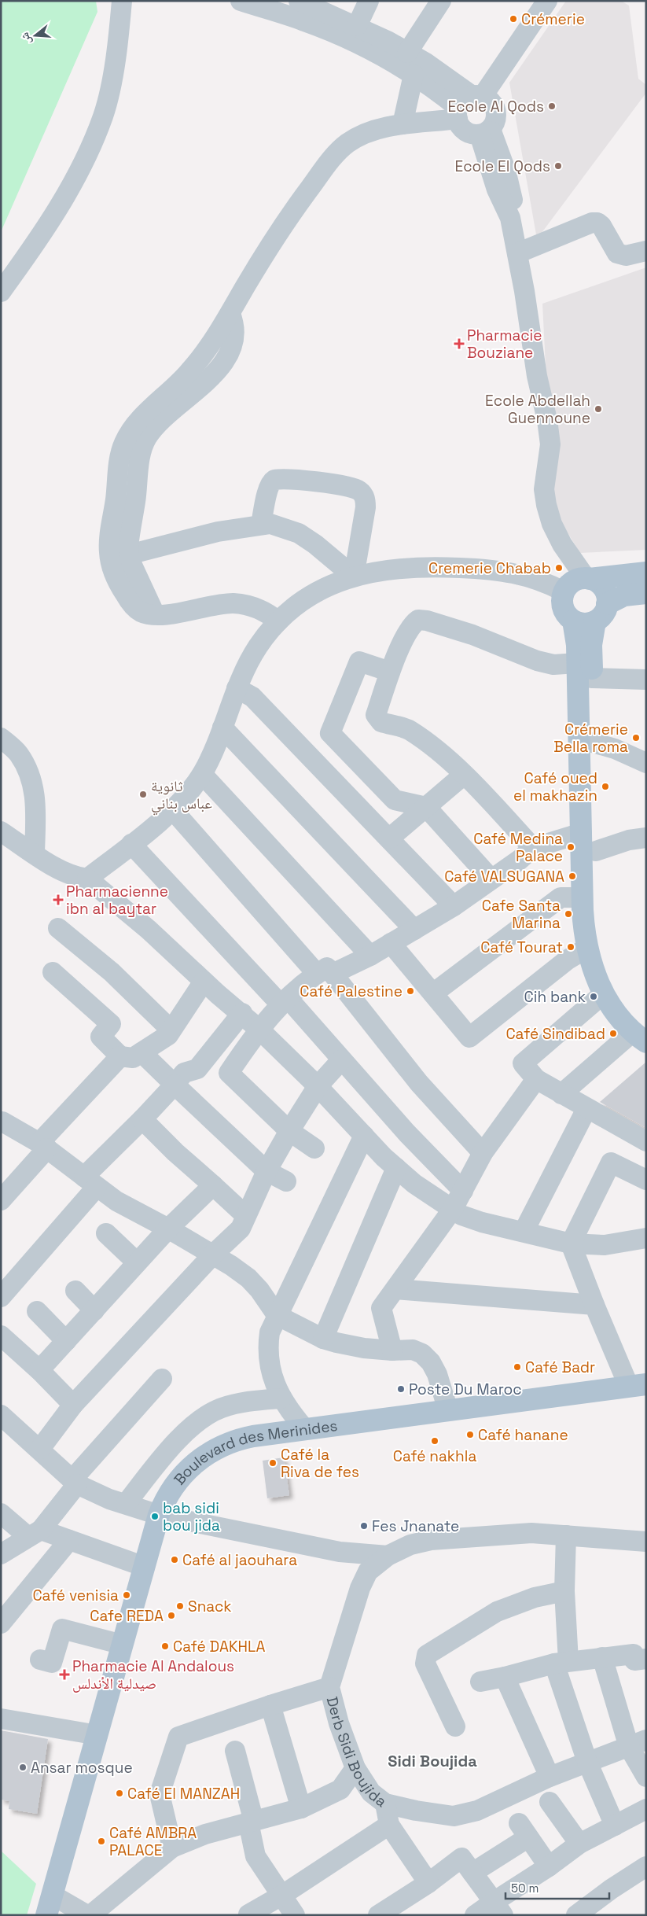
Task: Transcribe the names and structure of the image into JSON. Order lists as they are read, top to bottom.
{
  "streets": {
    "main road": ["Boulevard des Merinides"],
    "street": ["Derb Sidi Boujida"]
  },
  "districts": ["Sidi Boujida"],
  "places": {
    "other": [
      "Crémerie",
      "Ecole Al Qods",
      "Ecole El Qods",
      "Ecole Abdellah Guennoune",
      "Cremerie Chabab",
      "Crémerie Bella roma",
      "Café oued el makhazin",
      "ثانوية عباس بناني",
      "Café Medina Palace",
      "Café VALSUGANA",
      "Cafe Santa Marina",
      "Café Tourat",
      "Café Palestine",
      "Cih bank",
      "Café Sindibad",
      "Café Badr",
      "Poste Du Maroc",
      "Café hanane",
      "Café nakhla",
      "Café la Riva de fes",
      "bab sidi bou jida",
      "Fes Jnanate",
      "Café al jaouhara",
      "Café venisia",
      "Snack",
      "Cafe REDA",
      "Café DAKHLA",
      "Ansar mosque",
      "Café El MANZAH",
      "Café AMBRA PALACE"
    ],
    "health": ["Pharmacie Bouziane", "Pharmacienne ibn al baytar", "Pharmacie Al Andalous صيدلية الأندلس"]
  },
  "scale_bar": "50 m",
  "north": "left"
}
